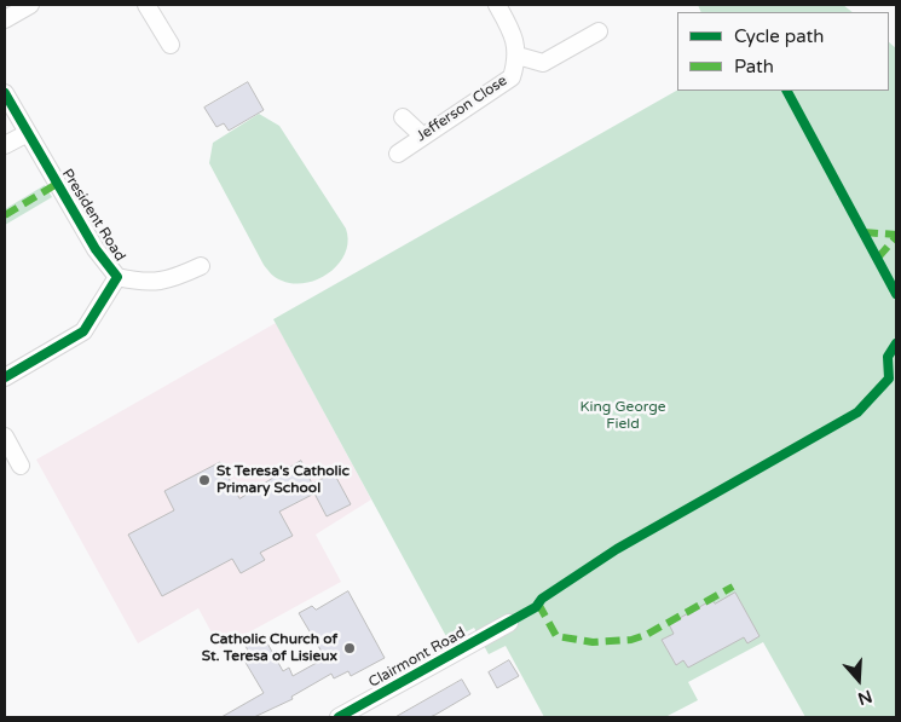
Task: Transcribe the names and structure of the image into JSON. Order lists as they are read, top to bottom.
{
  "streets": {
    "street": ["Jefferson Close", "President Road", "Clairmont Road"]
  },
  "parks": ["King George Field"],
  "places": ["St Teresa's Catholic Primary School", "Catholic Church of St. Teresa of Lisieux"],
  "legend": ["Cycle path", "Path"],
  "north": "bottom"
}
